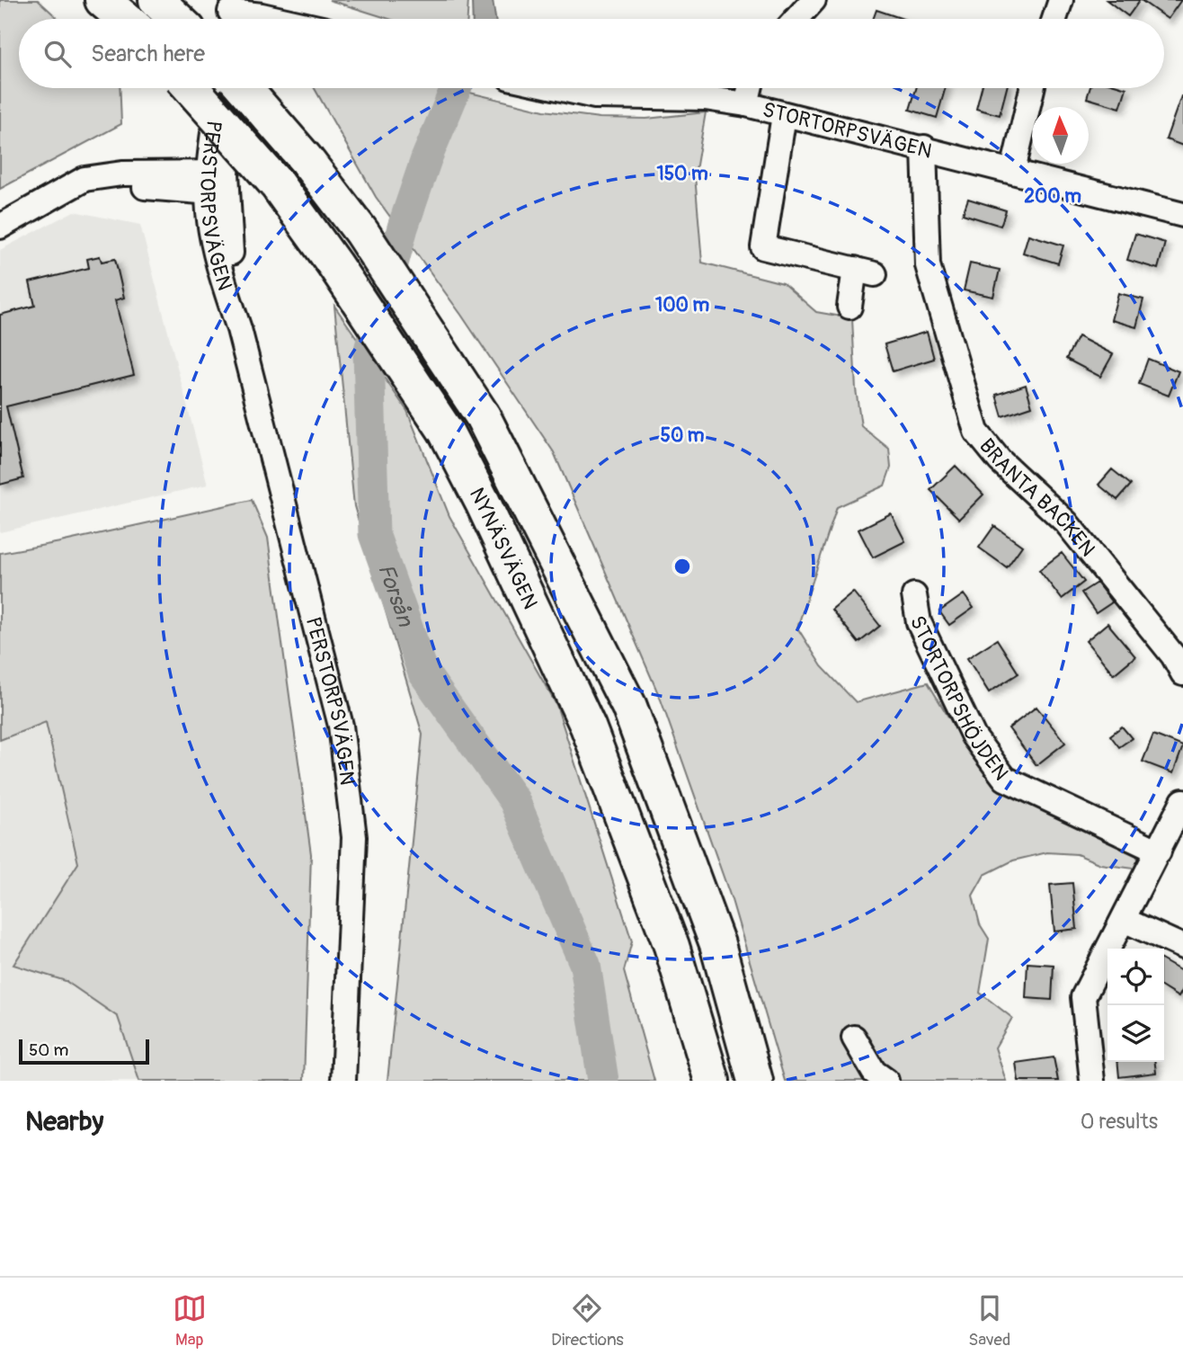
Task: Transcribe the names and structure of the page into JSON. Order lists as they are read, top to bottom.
{
  "streets": {
    "highway": ["NYNÄSVÄGEN"],
    "street": [
      "STORTORPSVÄGEN",
      "PERSTORPSVÄGEN",
      "BRANTA BACKEN",
      "STORTORPSHÖJDEN"
    ]
  },
  "crossings": [
    ["STORTORPSVÄGEN", "BRANTA BACKEN"]
  ],
  "water": ["Forsån"],
  "scale_bar": "50 m",
  "north": "top",
  "page": {
    "search": "Search here",
    "scale": "50 m",
    "heading": ["Nearby", "0 results"],
    "nav": ["Map", "Directions", "Saved"]
  },
  "rings": [
    "150 m",
    "200 m",
    "100 m",
    "50 m"
  ]
}
